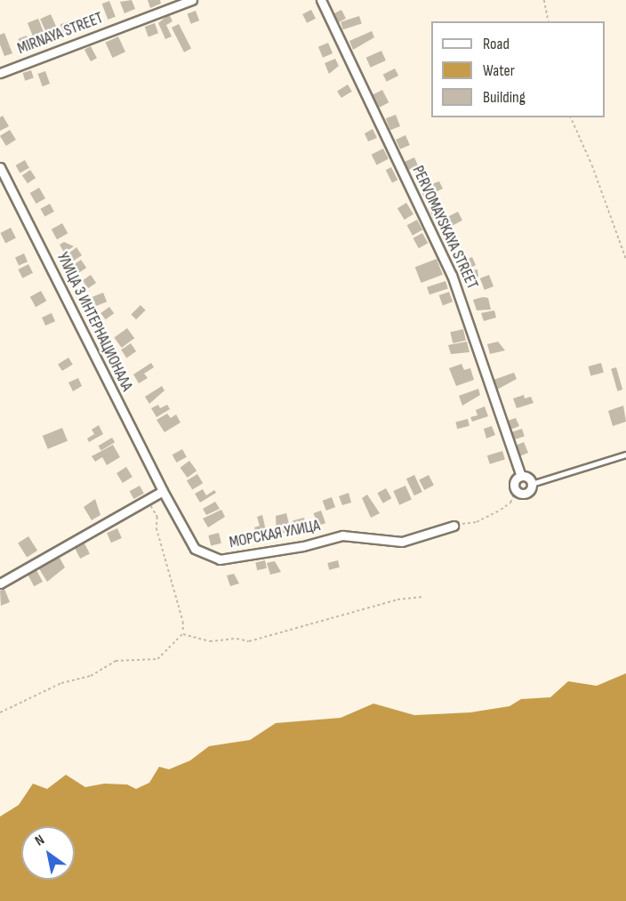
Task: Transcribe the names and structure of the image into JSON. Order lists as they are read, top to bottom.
{
  "streets": {
    "street": [
      "MIRNAYA STREET",
      "PERVOMAYSKAYA STREET",
      "УЛИЦА 3 ИНТЕРНАЦИОНАЛА",
      "МОРСКАЯ УЛИЦА"
    ]
  },
  "crossings": [
    ["УЛИЦА 3 ИНТЕРНАЦИОНАЛА", "МОРСКАЯ УЛИЦА"]
  ],
  "legend": ["Road", "Water", "Building"],
  "north": "top left"
}
